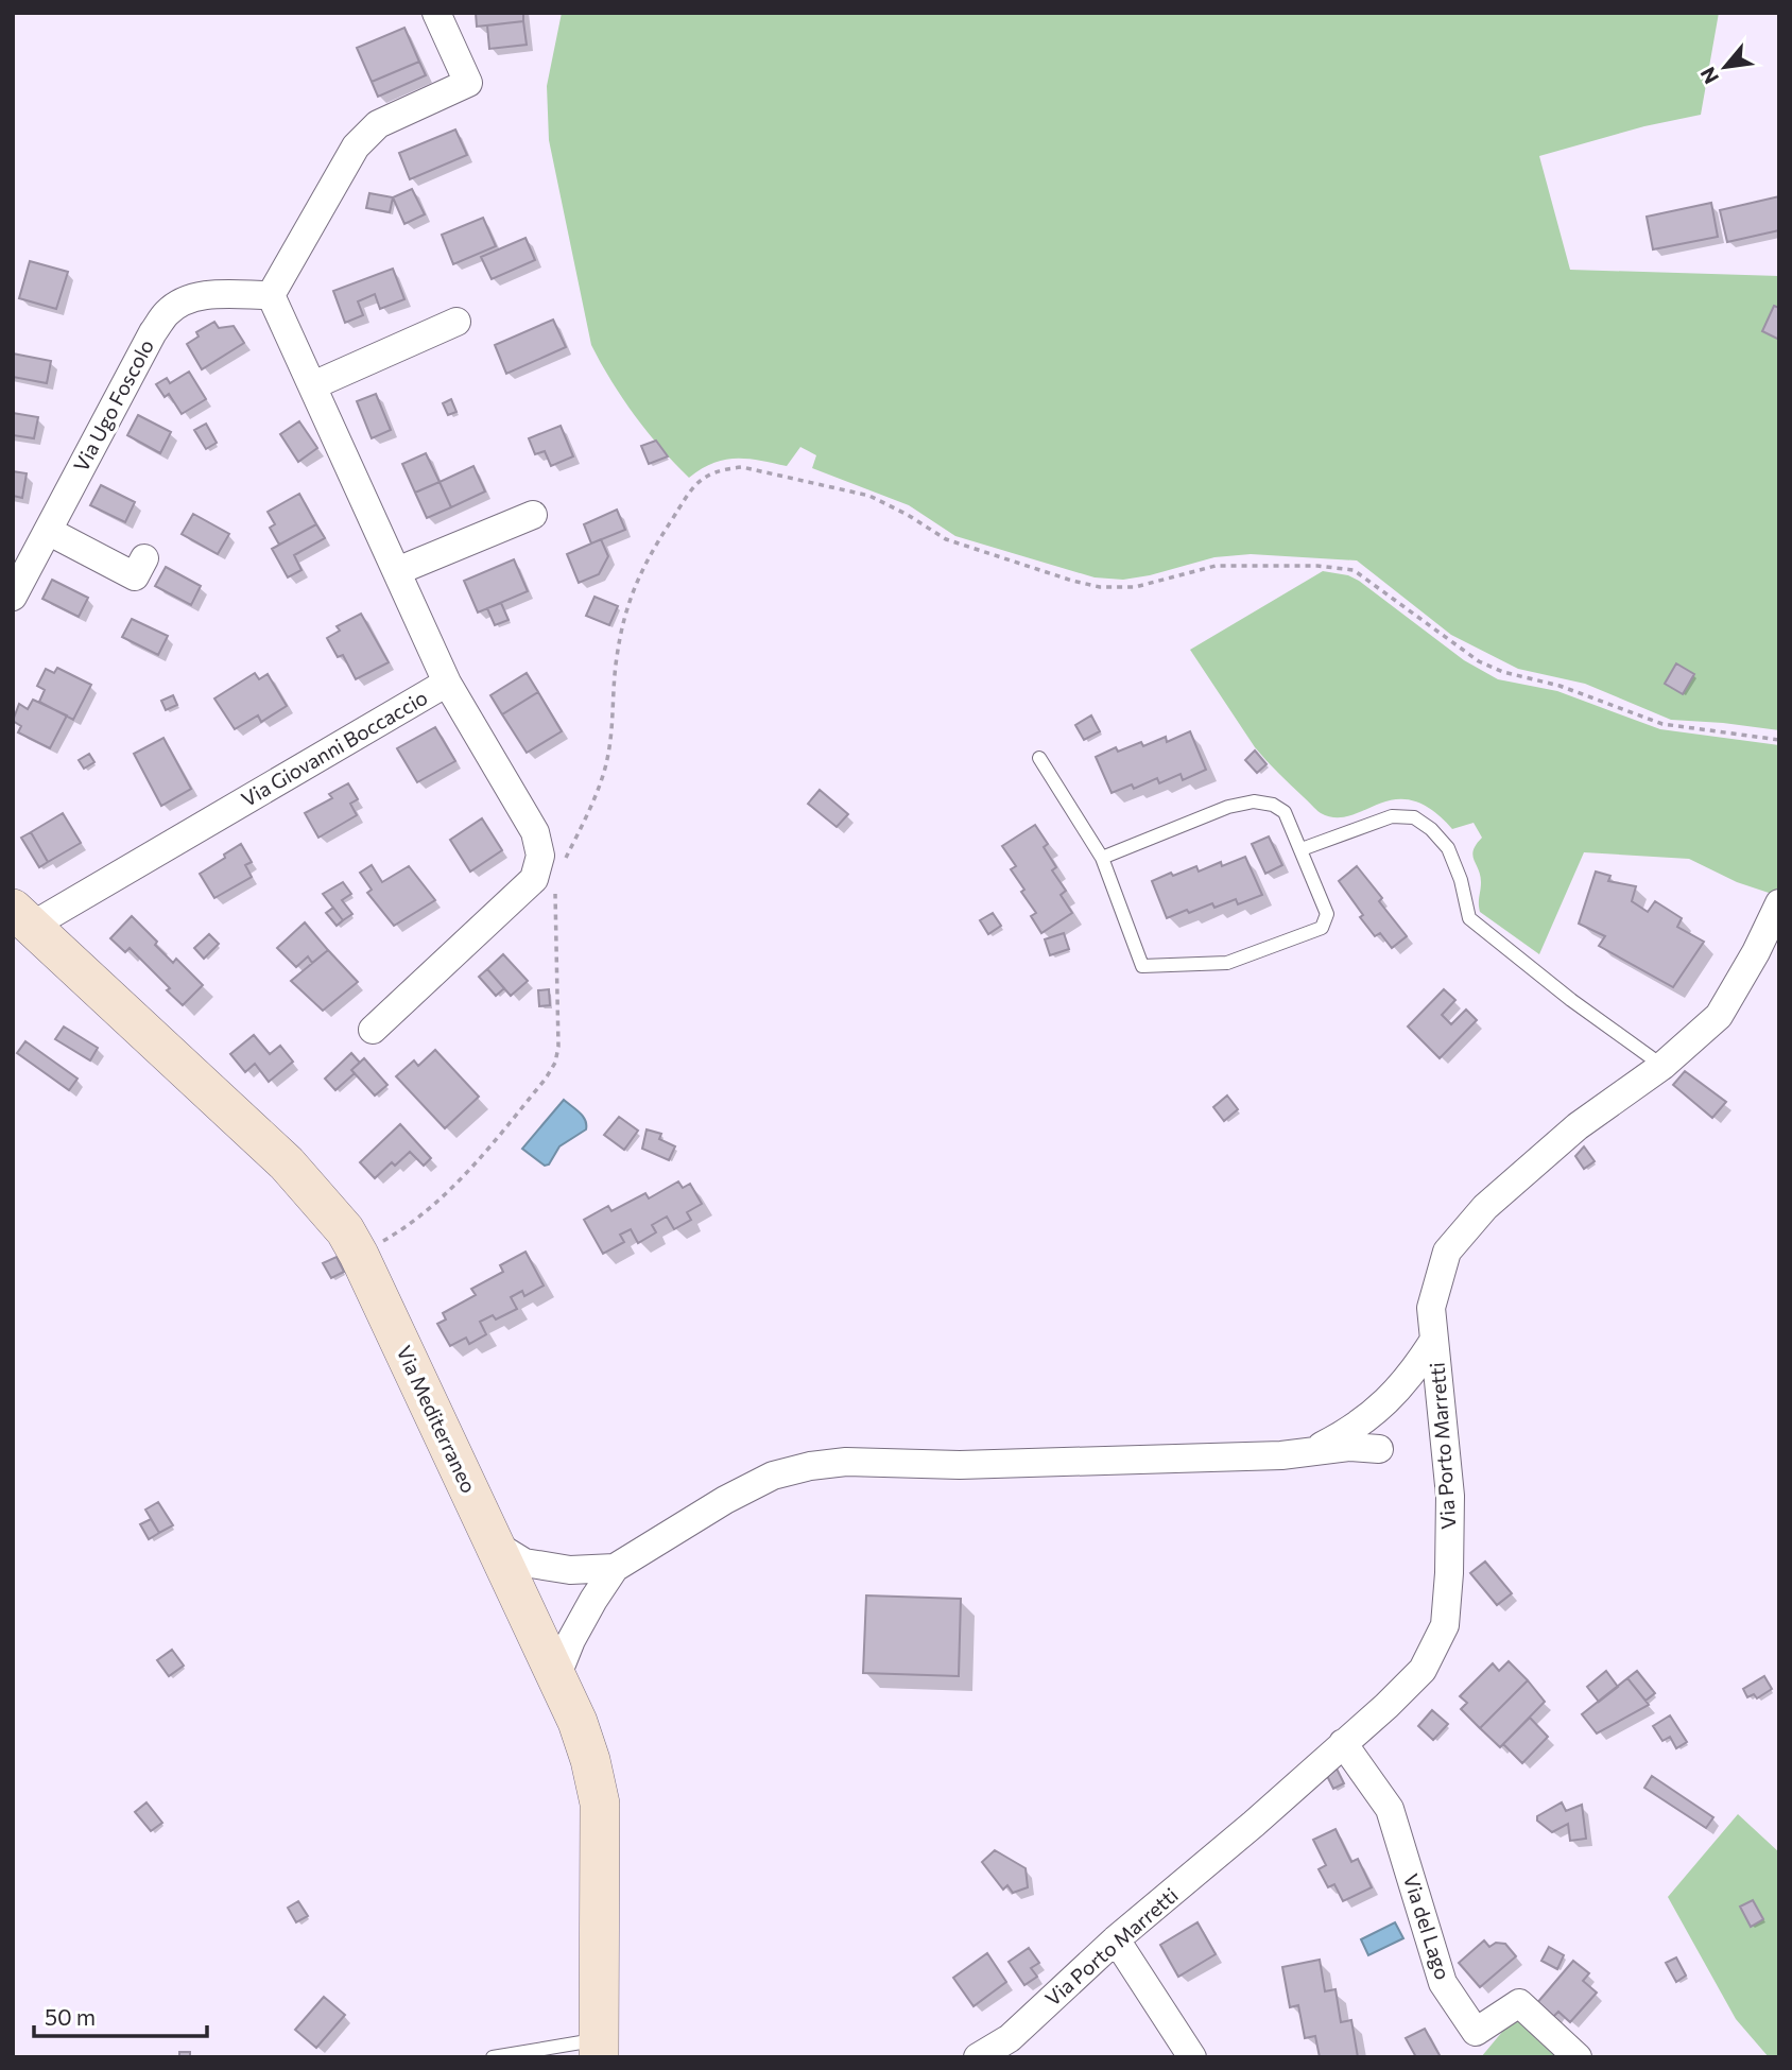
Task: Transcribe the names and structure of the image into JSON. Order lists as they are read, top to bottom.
{
  "streets": {
    "street": [
      "Via Ugo Foscolo",
      "Via Giovanni Boccaccio",
      "Via Mediterraneo",
      "Via Porto Marretti",
      "Via del Lago"
    ]
  },
  "crossings": [
    ["Via Giovanni Boccaccio", "Via Mediterraneo"],
    ["Via Porto Marretti", "Via del Lago"]
  ],
  "scale_bar": "50 m",
  "north": "bottom left"
}
